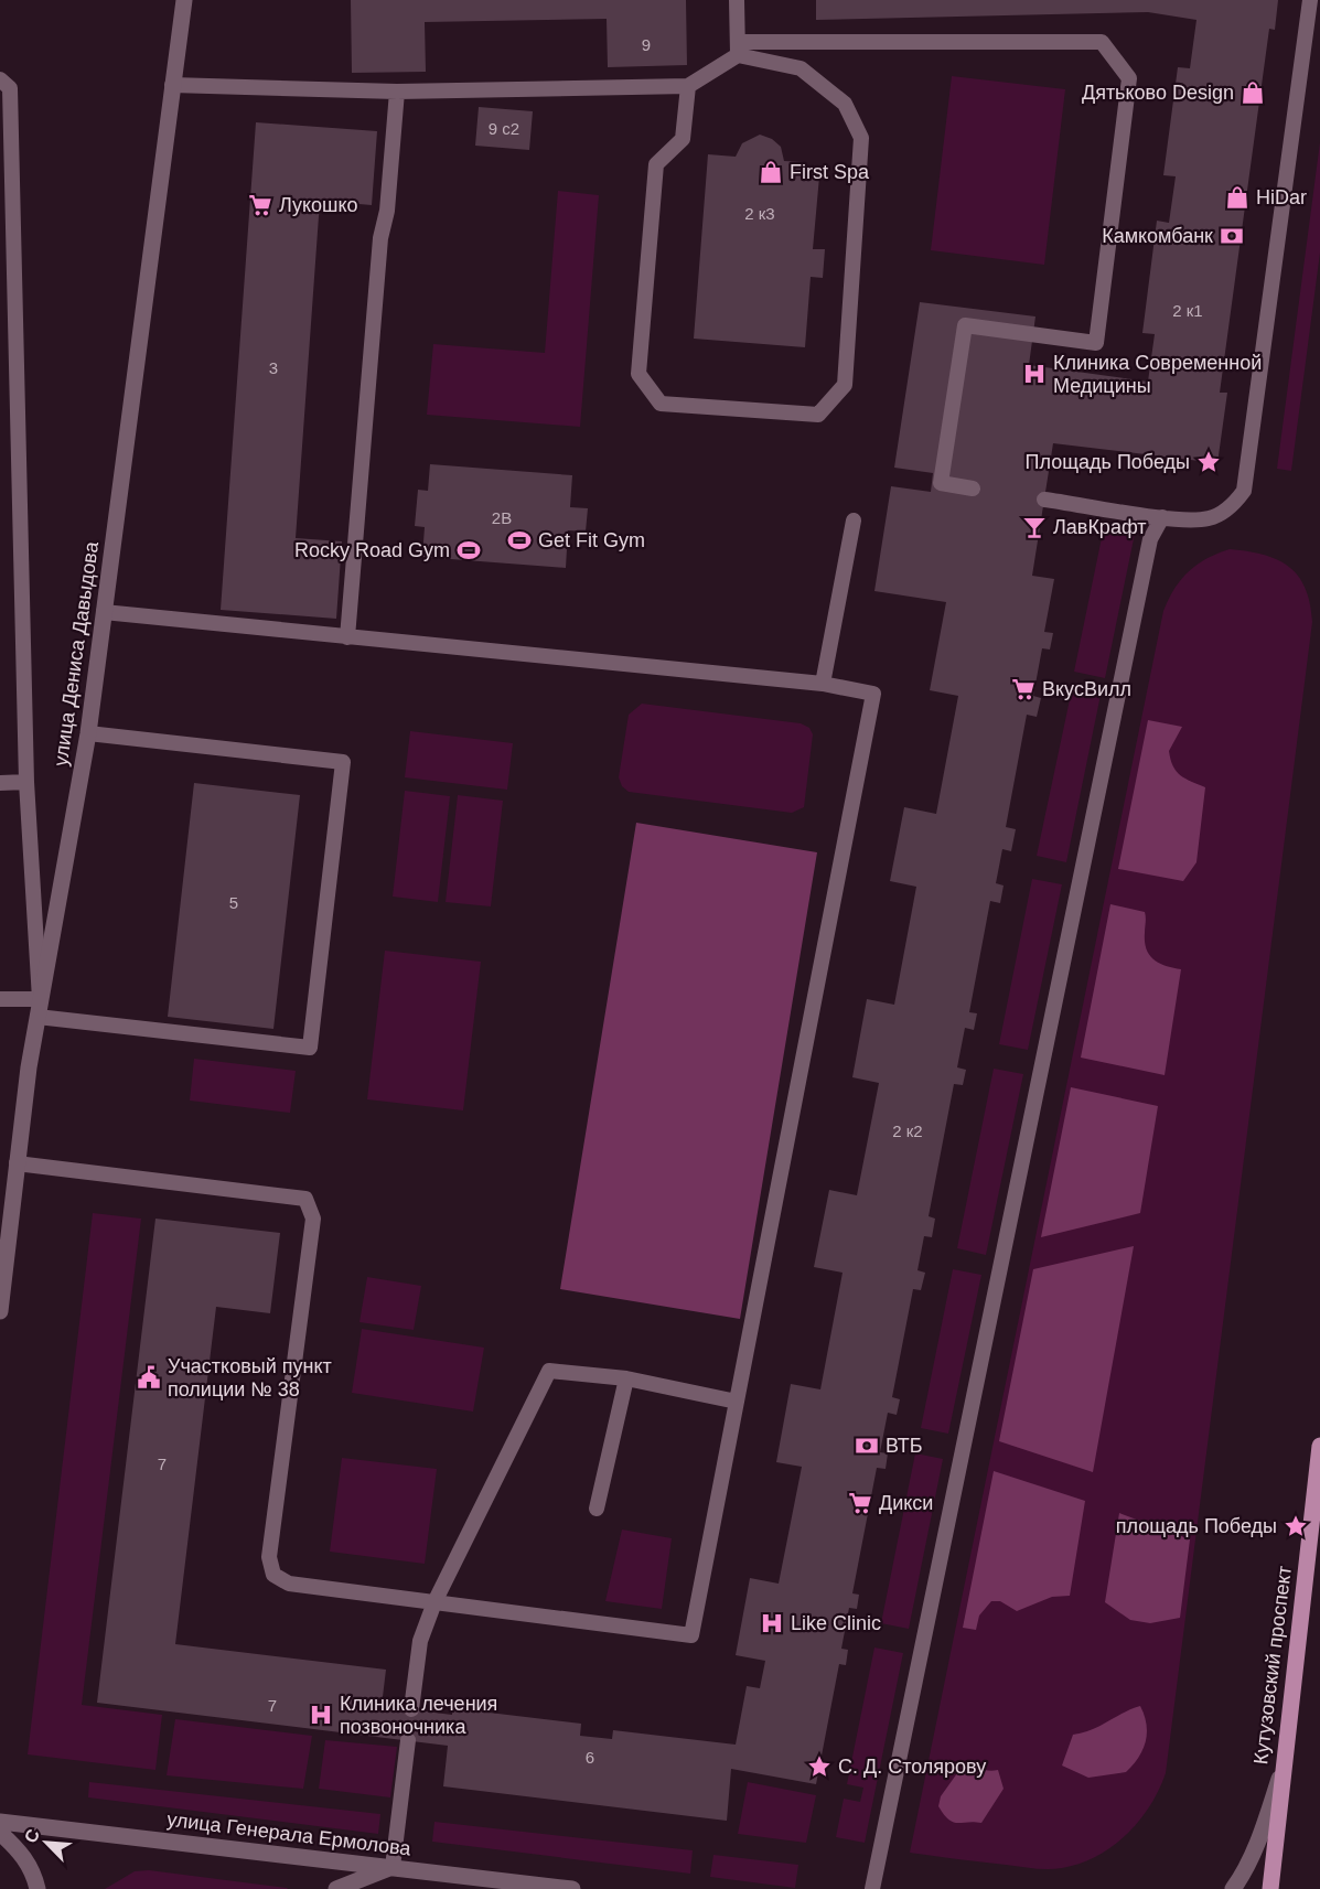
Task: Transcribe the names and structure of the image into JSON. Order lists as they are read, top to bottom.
{
  "streets": {
    "main road": ["Кутузовский проспект"],
    "street": ["улица Дениса Давыдова", "улица Генерала Ермолова"]
  },
  "places": {
    "shop": ["Дятьково Design", "First Spa", "HiDar"],
    "supermarket": ["Лукошко", "ВкусВилл", "Дикси"],
    "bank": ["Камкомбанк", "ВТБ"],
    "hospital": ["Клиника Современной Медицины", "Like Clinic", "Клиника лечения позвоночника"],
    "place": ["Площадь Победы", "площадь Победы", "С. Д. Столярову"],
    "bar": ["ЛавКрафт"],
    "sports": ["Get Fit Gym", "Rocky Road Gym"],
    "public building": ["Участковый пункт полиции № 38"]
  },
  "house_numbers": [
    "9",
    "9 с2",
    "2 к3",
    "2 к1",
    "3",
    "2В",
    "5",
    "2 к2",
    "7",
    "7",
    "6"
  ],
  "north": "top left"
}
